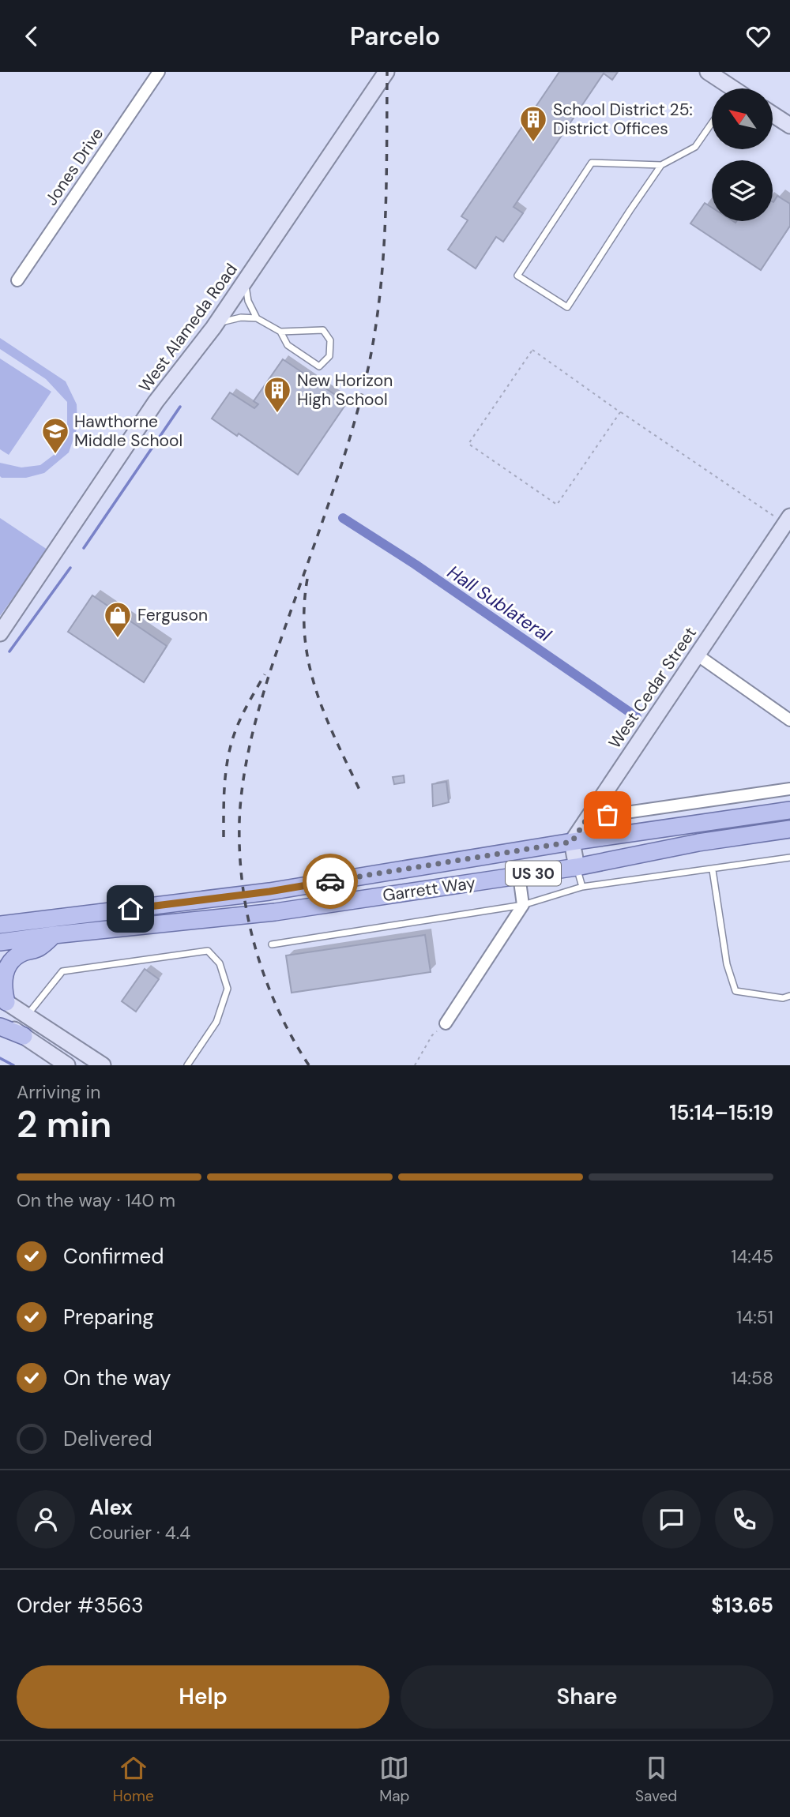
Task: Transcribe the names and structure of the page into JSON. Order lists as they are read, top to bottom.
{
  "streets": {
    "main road": [
      "West Alameda Road",
      "West Cedar Street",
      "US 30",
      "Garrett Way"
    ],
    "street": ["Jones Drive"]
  },
  "crossings": [
    ["West Cedar Street", "Garrett Way"]
  ],
  "water": ["Hall Sublateral"],
  "places": {
    "building": ["School District 25: District Offices", "New Horizon High School"],
    "school or university": ["Hawthorne Middle School"],
    "shop": ["Ferguson"]
  },
  "north": "top left",
  "page": {
    "header": "Parcelo",
    "heading": ["2 min", "Arriving in", "15:14–15:19"],
    "panel": [
      "Alex",
      "Courier · 4.4",
      "Order #3563",
      "$13.65"
    ],
    "bar": "On the way · 140 m",
    "list": [
      ["Confirmed", "14:45"],
      ["Preparing", "14:51"],
      ["On the way", "14:58"],
      "Delivered"
    ],
    "buttons": ["Help", "Share"],
    "tabs": ["Home", "Map", "Saved"]
  }
}
